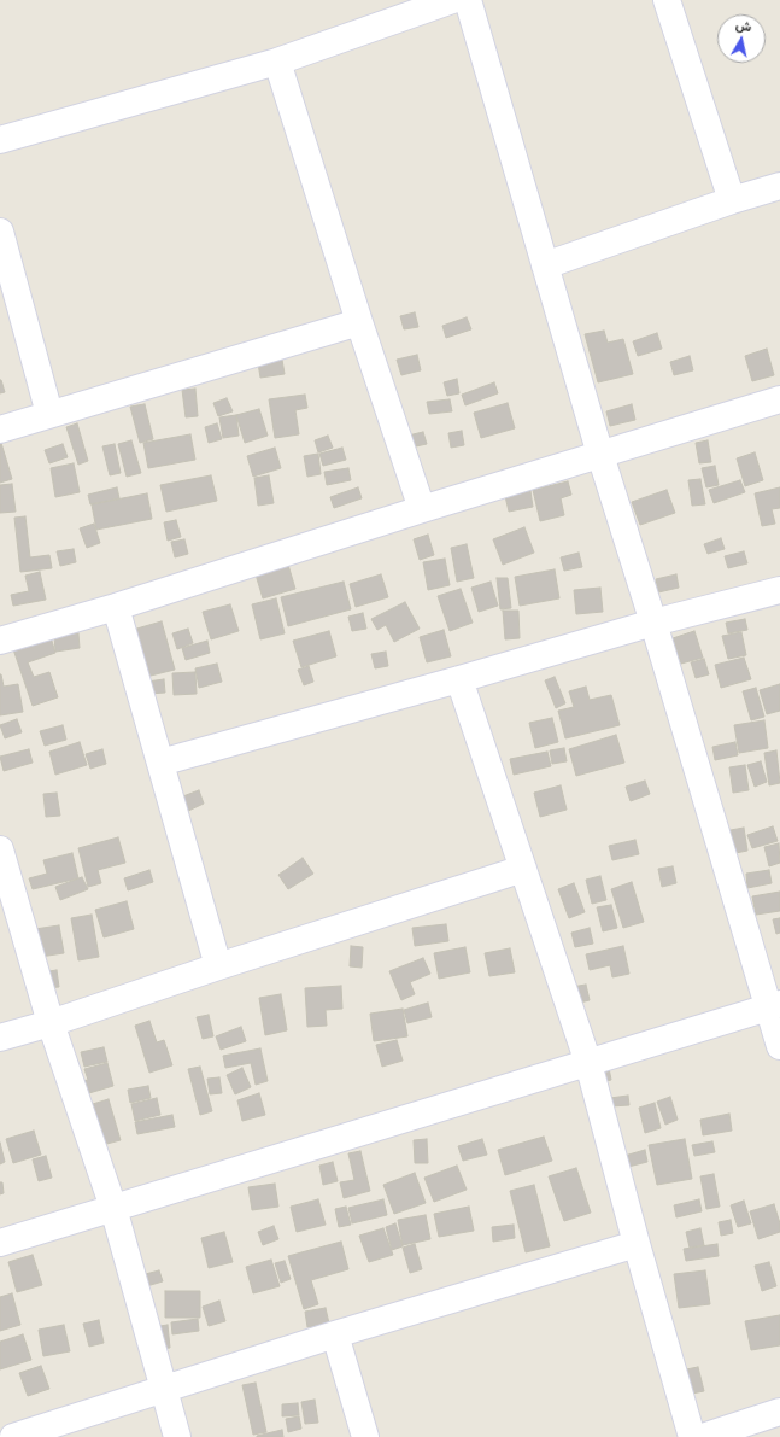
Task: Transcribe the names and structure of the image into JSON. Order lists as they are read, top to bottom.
{
  "north": "top"
}
